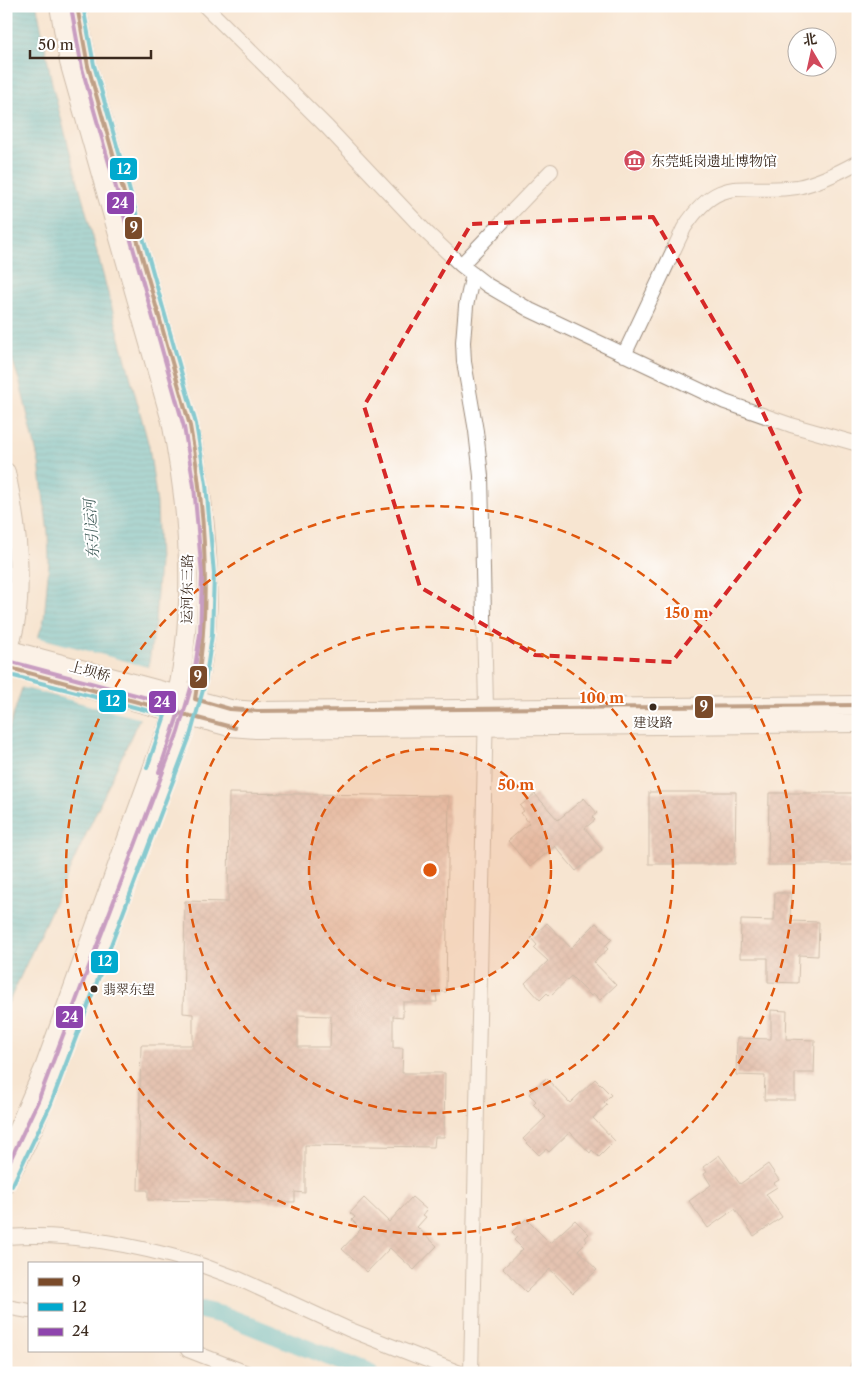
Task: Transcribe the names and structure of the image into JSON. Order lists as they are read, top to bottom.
{
  "streets": {
    "street": ["运河东三路", "上坝桥"]
  },
  "crossings": [
    ["运河东三路", "上坝桥"]
  ],
  "water": ["东引运河"],
  "places": {
    "museum": ["东莞蚝岗遗址博物馆"],
    "other": ["建设路", "翡翠东望"]
  },
  "lines": ["transit line 9", "transit line 12", "transit line 24"],
  "legend": ["9", "12", "24"],
  "scale_bar": "50 m",
  "north": "top",
  "rings": ["150 m", "100 m", "50 m"]
}
